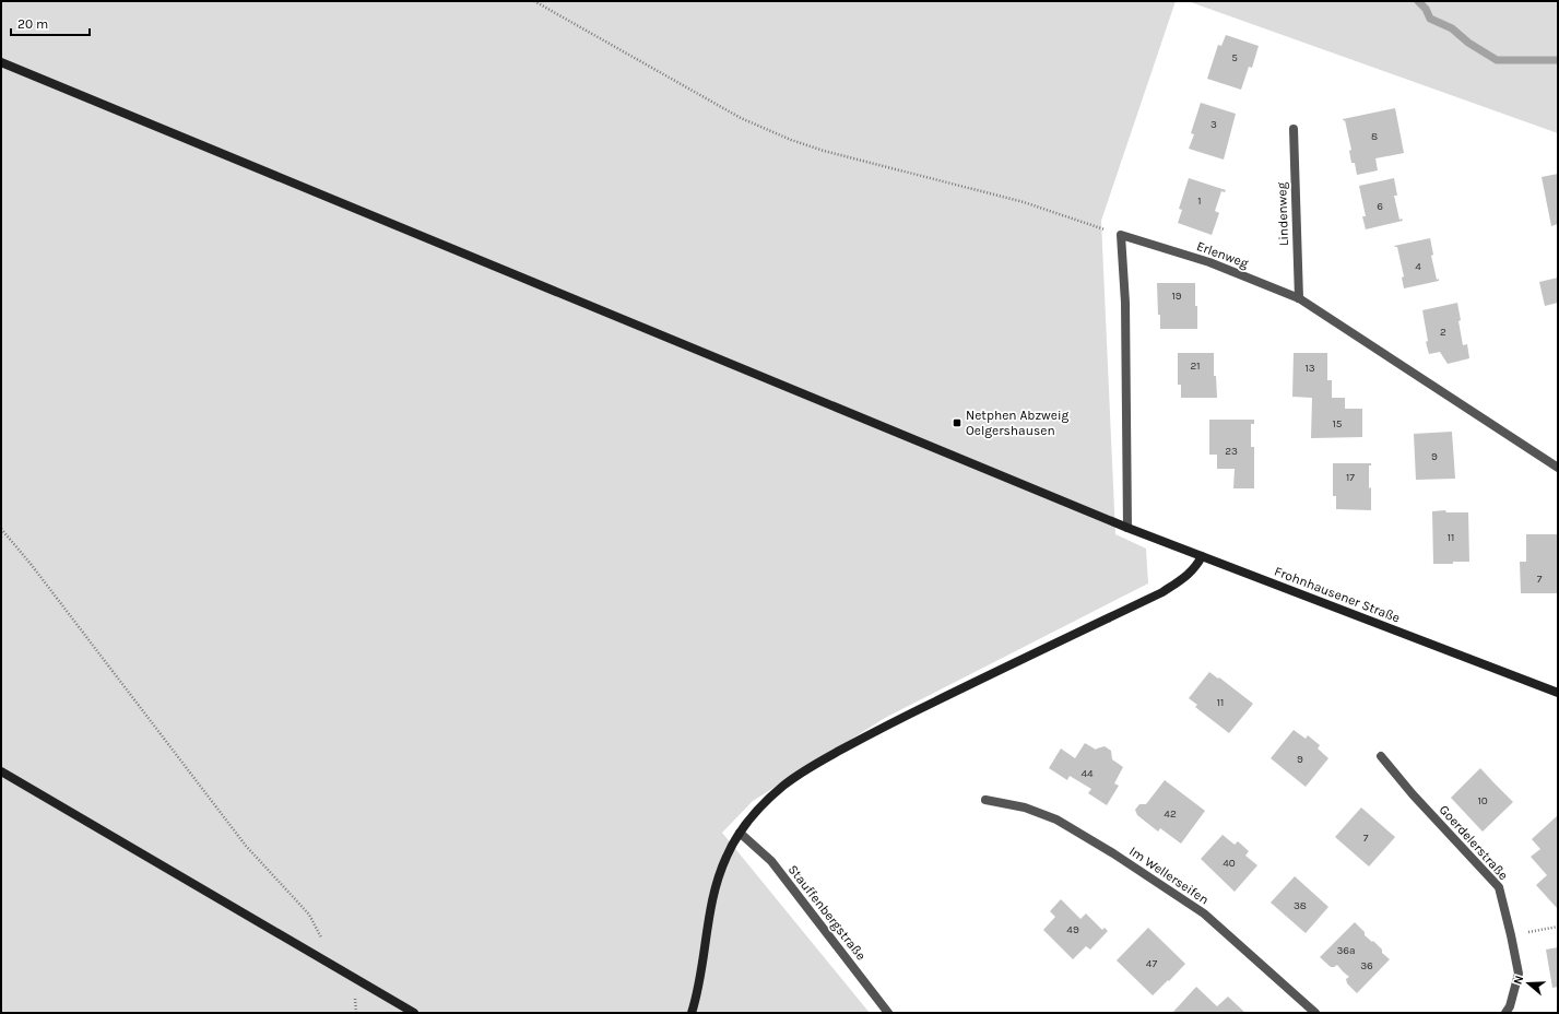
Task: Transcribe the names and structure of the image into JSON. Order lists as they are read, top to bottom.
{
  "streets": {
    "main road": ["Frohnhausener Straße"],
    "street": [
      "Lindenweg",
      "Erlenweg",
      "Goerdelerstraße",
      "Im Wellerseifen",
      "Stauffenbergstraße"
    ]
  },
  "crossings": [
    ["Lindenweg", "Erlenweg"]
  ],
  "places": {
    "transit": ["Netphen Abzweig Oelgershausen"]
  },
  "house_numbers": [
    "5",
    "3",
    "8",
    "1",
    "6",
    "4",
    "19",
    "2",
    "21",
    "13",
    "15",
    "23",
    "9",
    "17",
    "11",
    "7",
    "11",
    "9",
    "44",
    "10",
    "42",
    "7",
    "40",
    "38",
    "49",
    "36a",
    "47",
    "36"
  ],
  "scale_bar": "20 m",
  "north": "left"
}
